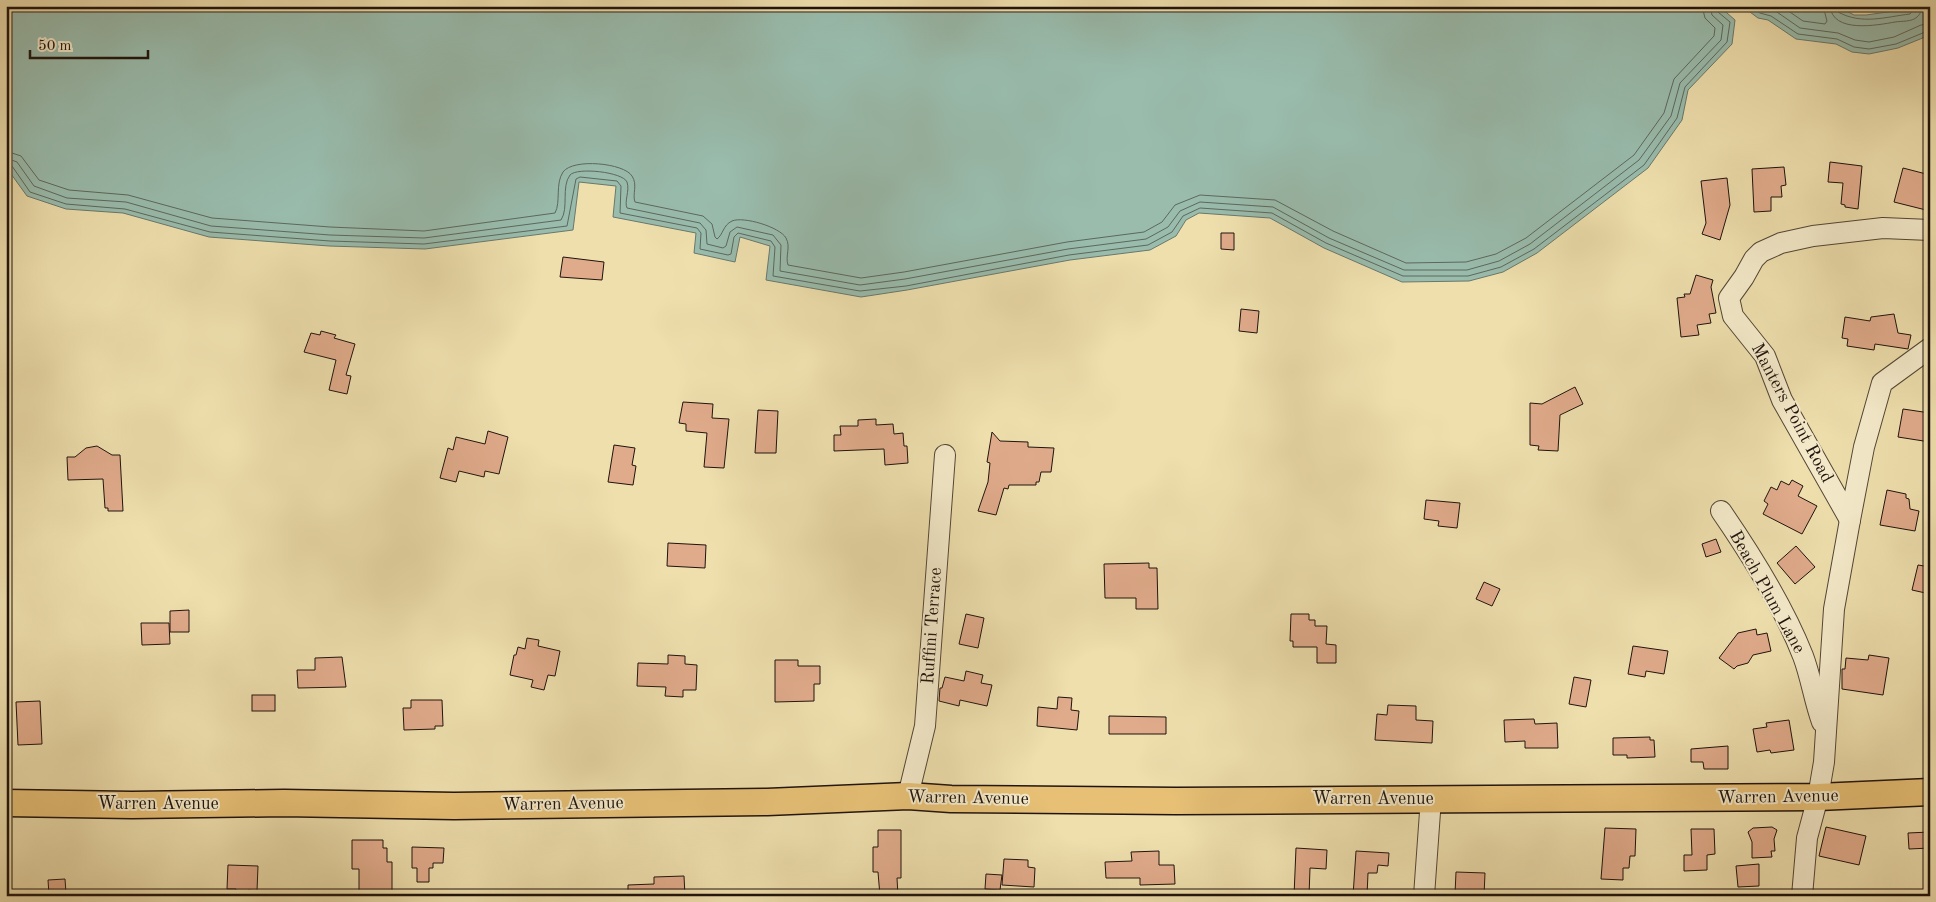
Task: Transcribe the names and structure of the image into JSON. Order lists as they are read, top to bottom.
{
  "streets": {
    "main road": ["Warren Avenue"],
    "street": ["Manters Point Road", "Beach Plum Lane", "Ruffini Terrace"]
  },
  "crossings": [
    ["Manters Point Road", "Beach Plum Lane"],
    ["Manters Point Road", "Warren Avenue"],
    ["Ruffini Terrace", "Warren Avenue"]
  ],
  "scale_bar": "50 m"
}
